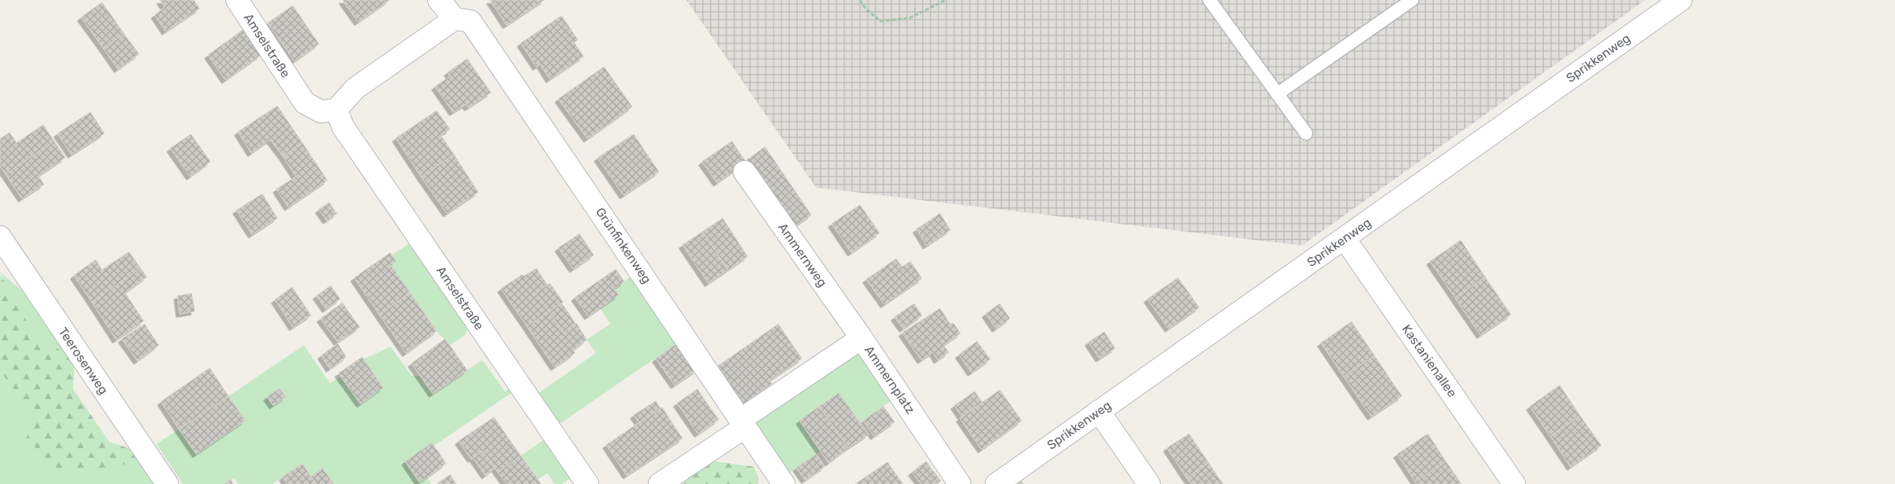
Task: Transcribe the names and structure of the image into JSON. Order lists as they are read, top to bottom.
{
  "streets": {
    "street": [
      "Amselstraße",
      "Sprikkenweg",
      "Grünfinkenweg",
      "Ammernweg",
      "Teerosenweg",
      "Kastanienallee",
      "Ammernplatz"
    ]
  },
  "crossings": [
    ["Sprikkenweg", "Kastanienallee"],
    ["Grünfinkenweg", "Ammernplatz"],
    ["Ammernweg", "Ammernplatz"]
  ]
}
